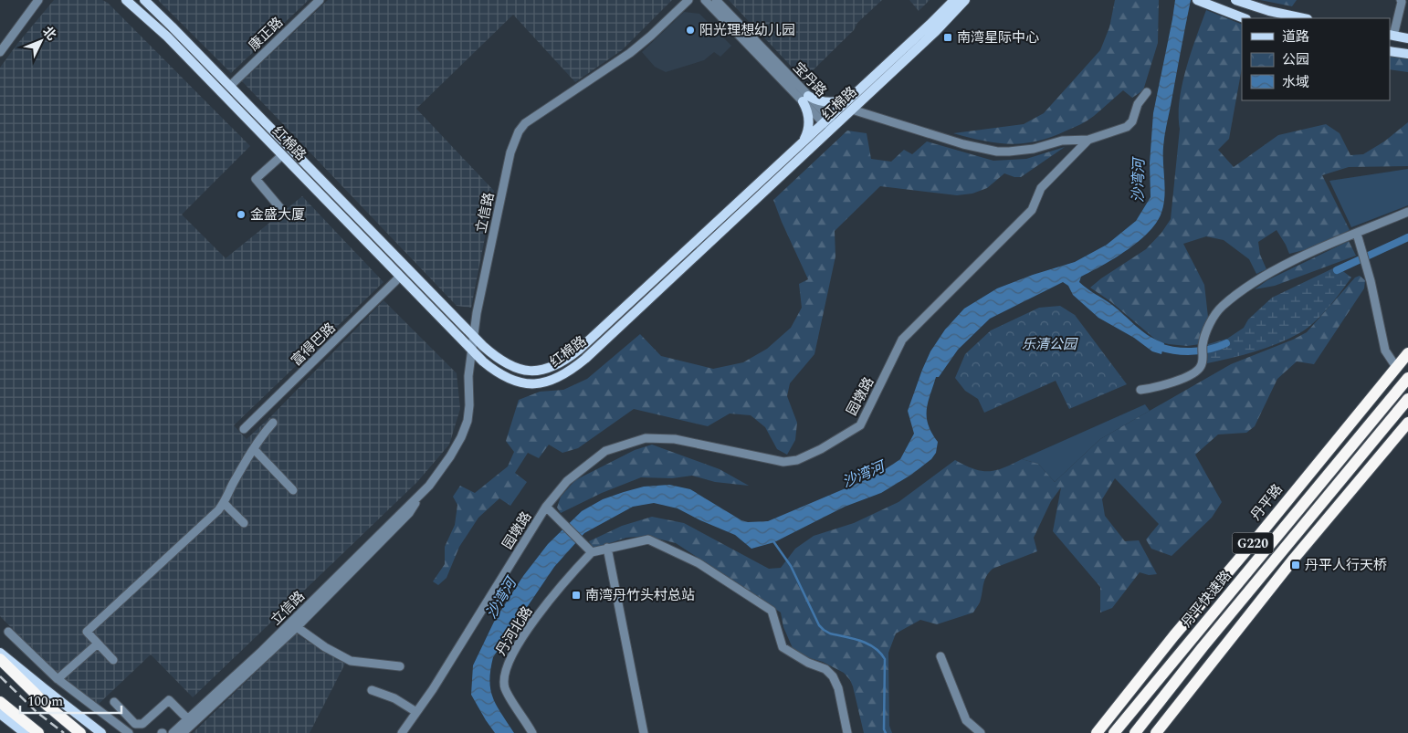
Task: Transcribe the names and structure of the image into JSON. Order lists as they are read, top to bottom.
{
  "streets": {
    "highway": ["丹平路", "G220", "丹平快速路"],
    "main road": ["红棉路"],
    "street": [
      "康正路",
      "宝丹路",
      "立信路",
      "富得巴路",
      "园墩路",
      "丹河北路"
    ]
  },
  "crossings": [
    ["康正路", "红棉路"],
    ["宝丹路", "红棉路"],
    ["红棉路", "立信路"],
    ["红棉路", "富得巴路"]
  ],
  "water": ["沙湾河"],
  "parks": ["乐清公园"],
  "places": {
    "other": ["阳光理想幼儿园", "金盛大厦"],
    "transit": ["南湾星际中心", "丹平人行天桥", "南湾丹竹头村总站"]
  },
  "legend": ["道路", "公园", "水域"],
  "scale_bar": "100 m",
  "north": "top right"
}
